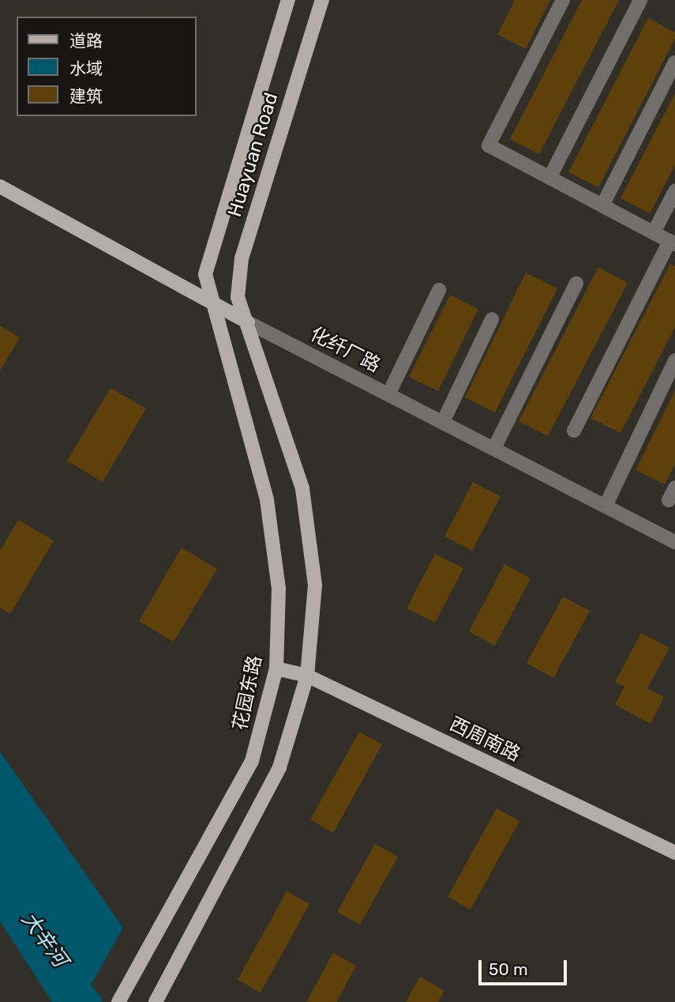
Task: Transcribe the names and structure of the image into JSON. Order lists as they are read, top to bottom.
{
  "streets": {
    "main road": [
      "Huayuan Road",
      "化纤厂路",
      "花园东路",
      "西周南路"
    ]
  },
  "crossings": [
    ["Huayuan Road", "化纤厂路"],
    ["Huayuan Road", "花园东路"],
    ["化纤厂路", "花园东路"],
    ["花园东路", "西周南路"]
  ],
  "water": ["大辛河"],
  "legend": ["道路", "水域", "建筑"],
  "scale_bar": "50 m"
}
